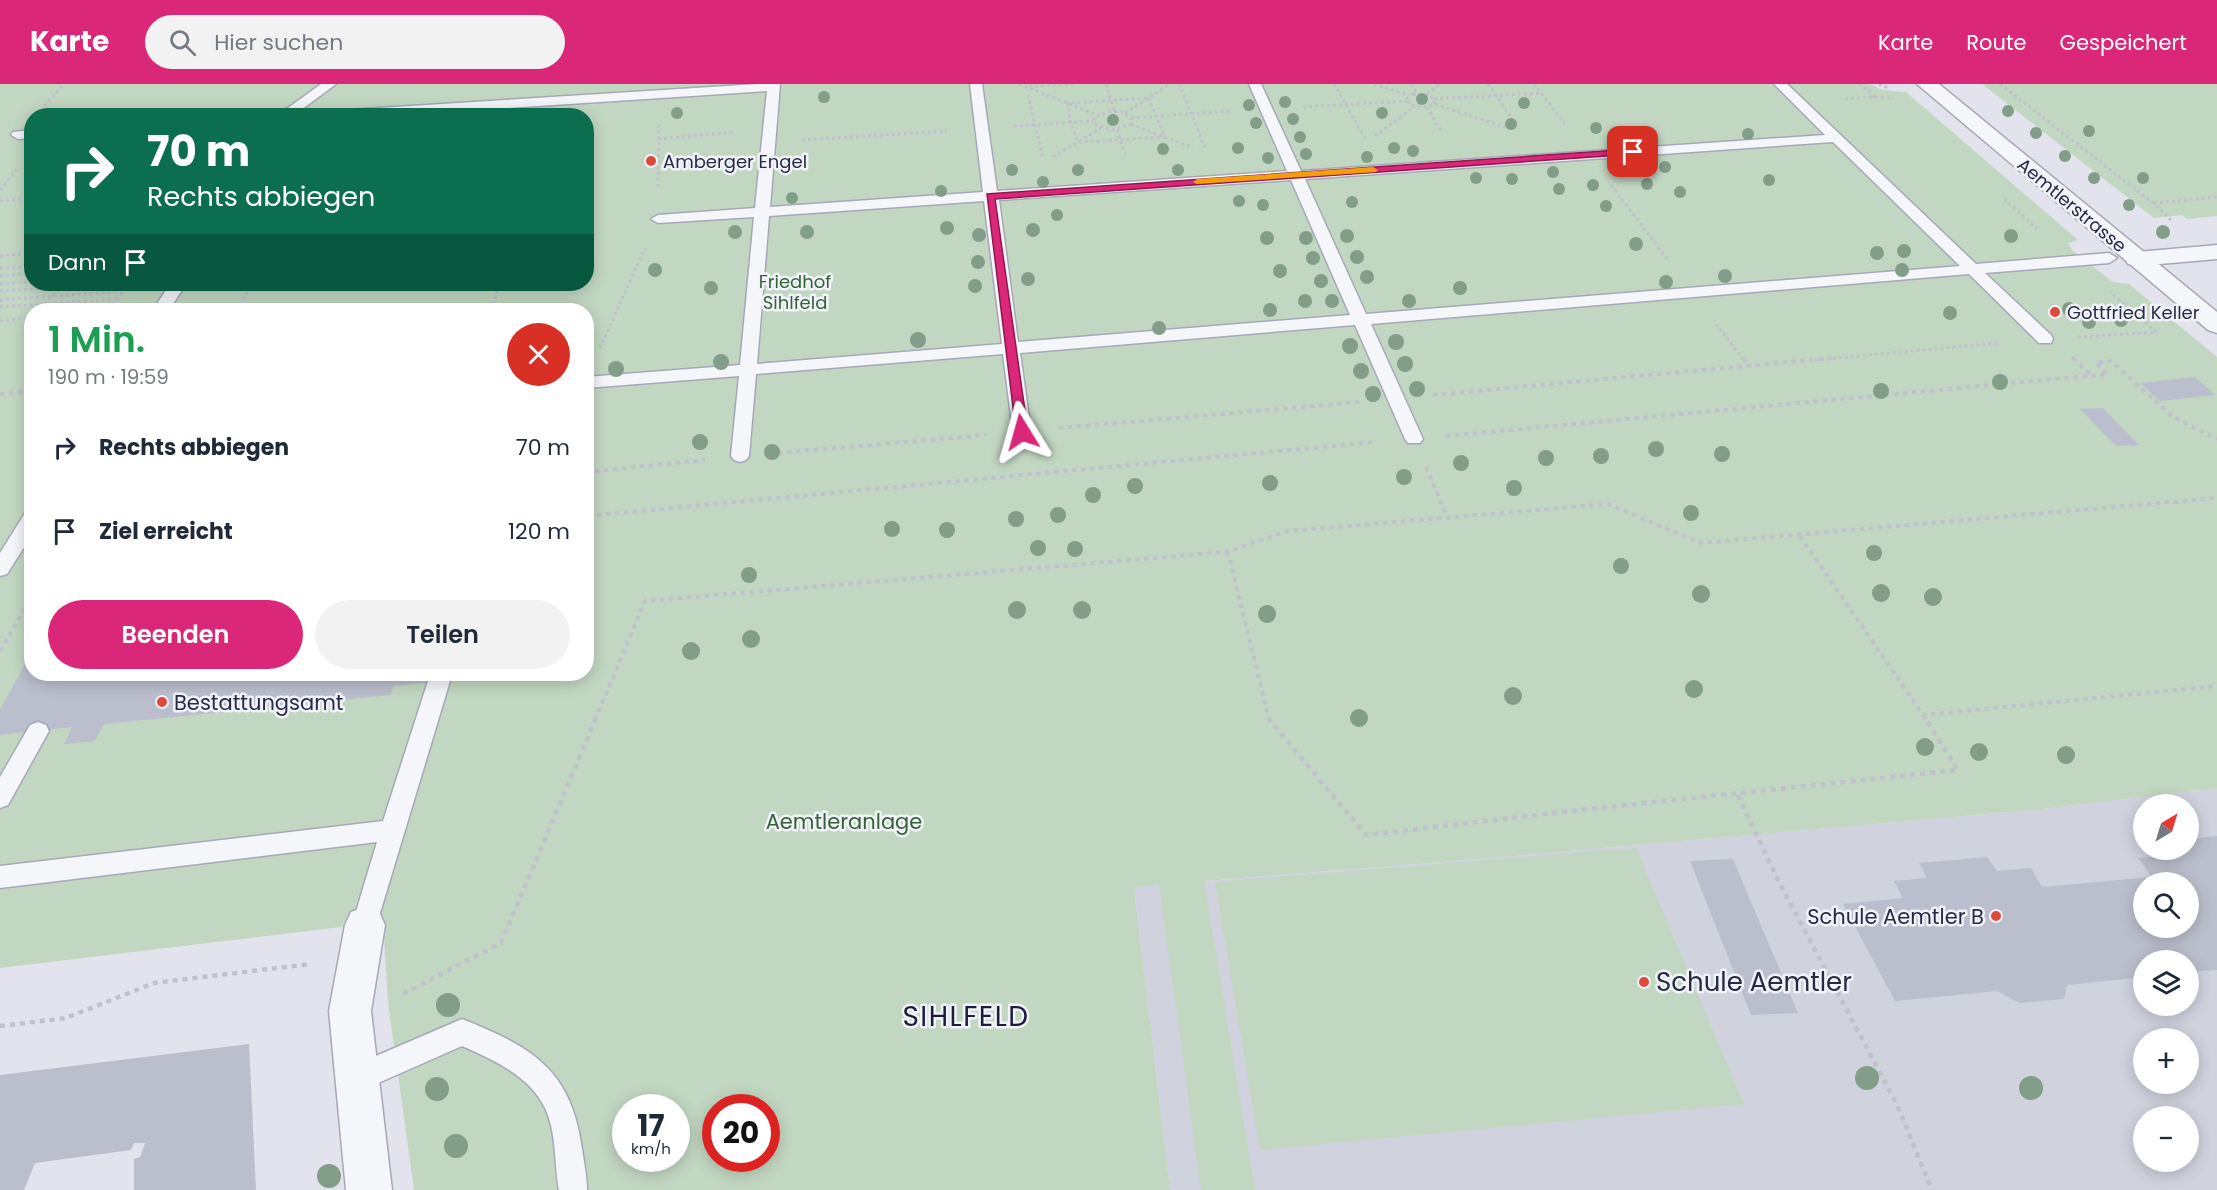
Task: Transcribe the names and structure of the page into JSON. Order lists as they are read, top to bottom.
{
  "streets": {
    "street": ["Aemtlerstrasse"]
  },
  "districts": ["SIHLFELD"],
  "parks": ["Friedhof Sihlfeld", "Aemtleranlage"],
  "places": [
    "Amberger Engel",
    "Gottfried Keller",
    "Bestattungsamt",
    "Schule Aemtler B",
    "Schule Aemtler"
  ],
  "north": "top right",
  "page": {
    "header": "Karte",
    "search": "Hier suchen",
    "nav": ["Karte", "Route", "Gespeichert"],
    "turn": ["70 m", "Rechts abbiegen"],
    "then": "Dann",
    "heading": ["1 Min.", "190 m · 19:59"],
    "list": [
      {
        "name": "Rechts abbiegen",
        "value": "70 m"
      },
      {
        "name": "Ziel erreicht",
        "value": "120 m"
      }
    ],
    "buttons": ["Beenden", "Teilen"],
    "map_buttons": ["+", "−"],
    "speed": "17 km/h",
    "limit": "20"
  }
}
